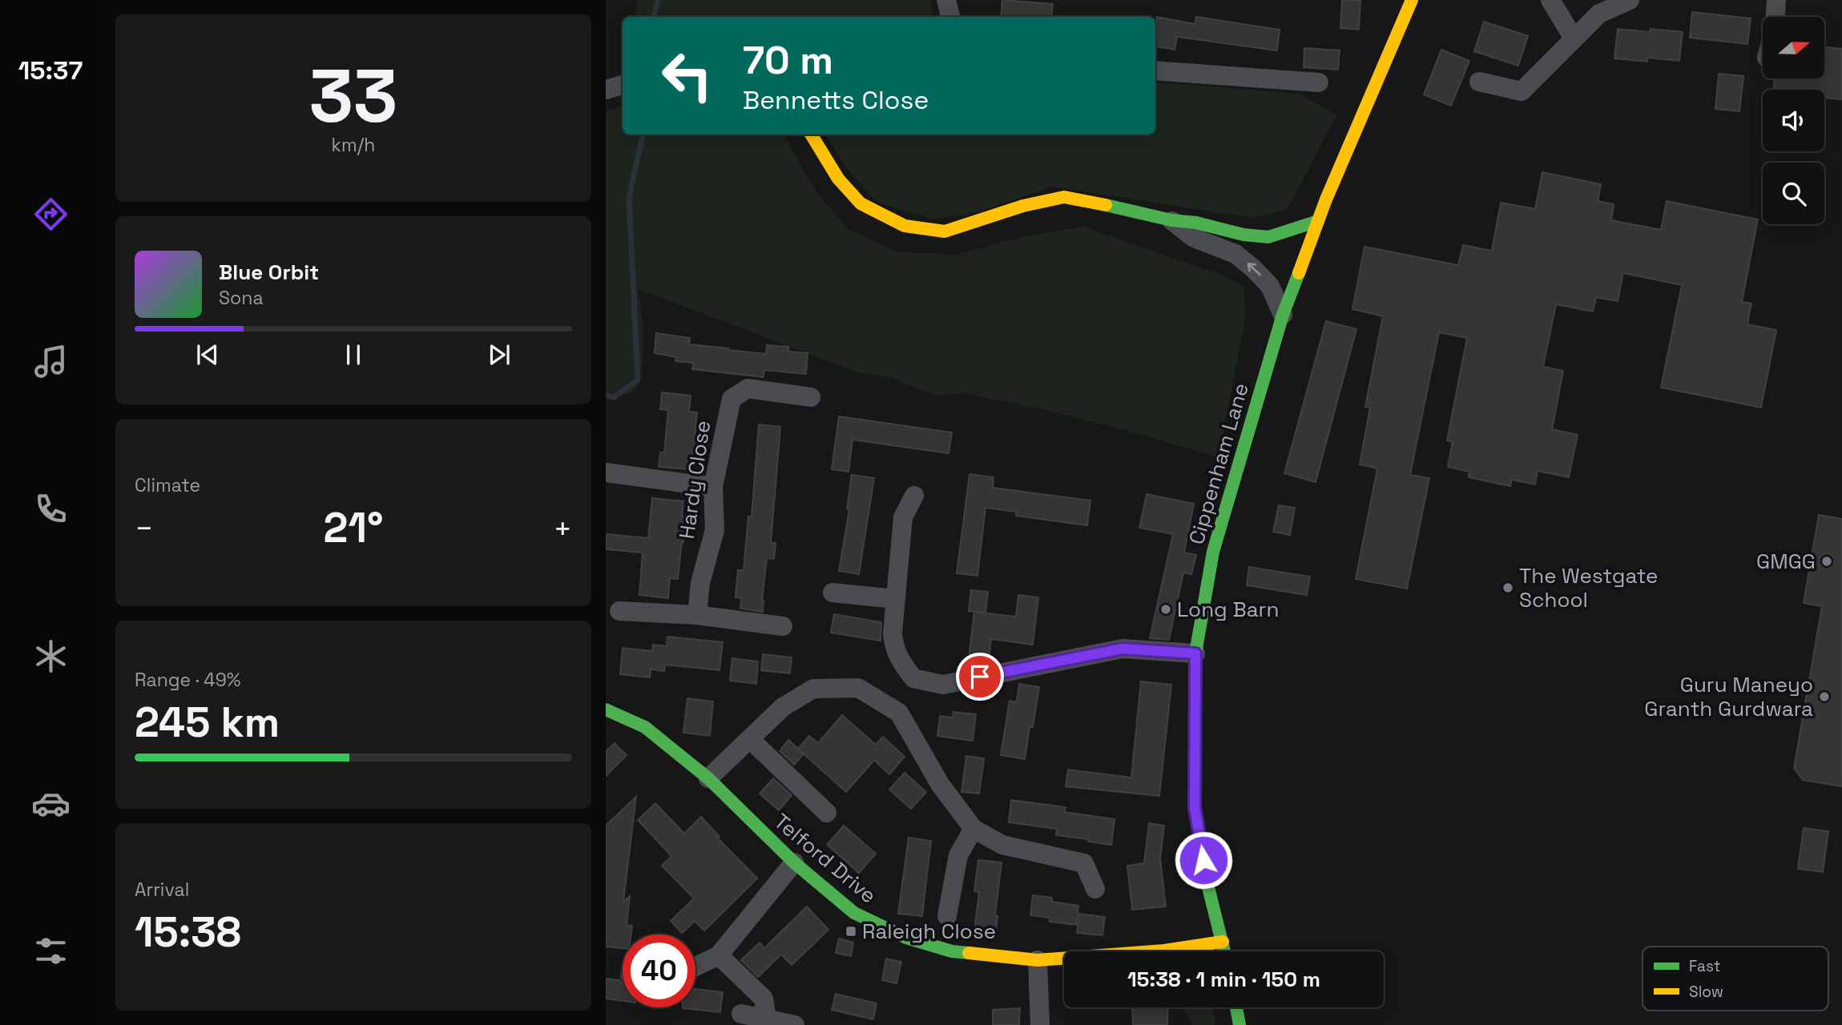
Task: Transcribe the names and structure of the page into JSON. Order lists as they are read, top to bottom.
{
  "streets": {
    "street": ["Cippenham Lane", "Hardy Close", "Telford Drive"]
  },
  "crossings": [
    ["Cippenham Lane", "Telford Drive"]
  ],
  "places": {
    "other": [
      "GMGG",
      "The Westgate School",
      "Long Barn",
      "Guru Maneyo Granth Gurdwara"
    ],
    "transit": ["Raleigh Close"]
  },
  "legend": ["Fast", "Slow"],
  "north": "right",
  "page": {
    "tabs": "15:37",
    "tile": [
      ["33", "km/h"],
      "Climate",
      ["Range · 49%", "245 km"],
      ["Arrival", "15:38"]
    ],
    "turn": ["70 m", "Bennetts Close"],
    "song": ["Blue Orbit", "Sona"],
    "heat": ["−", "21°", "+"],
    "limit": "40",
    "trip": "15:38 · 1 min · 150 m"
  }
}
